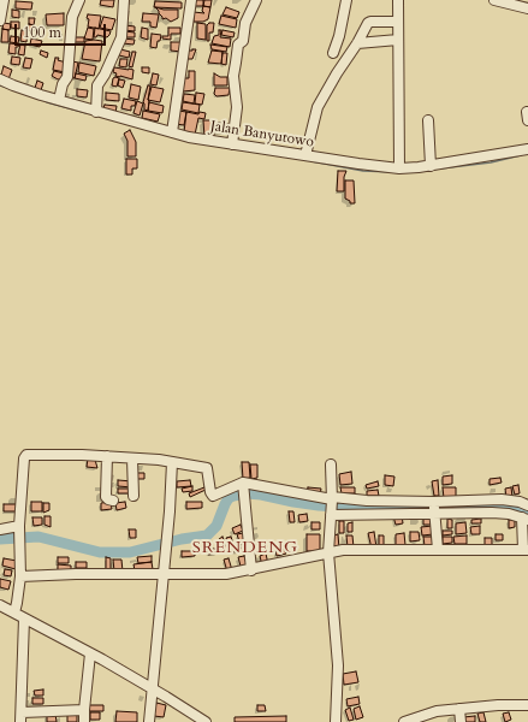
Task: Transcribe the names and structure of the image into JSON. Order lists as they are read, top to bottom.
{
  "streets": {
    "street": ["Jalan Banyutowo"]
  },
  "districts": ["SRENDENG"],
  "scale_bar": "100 m"
}
